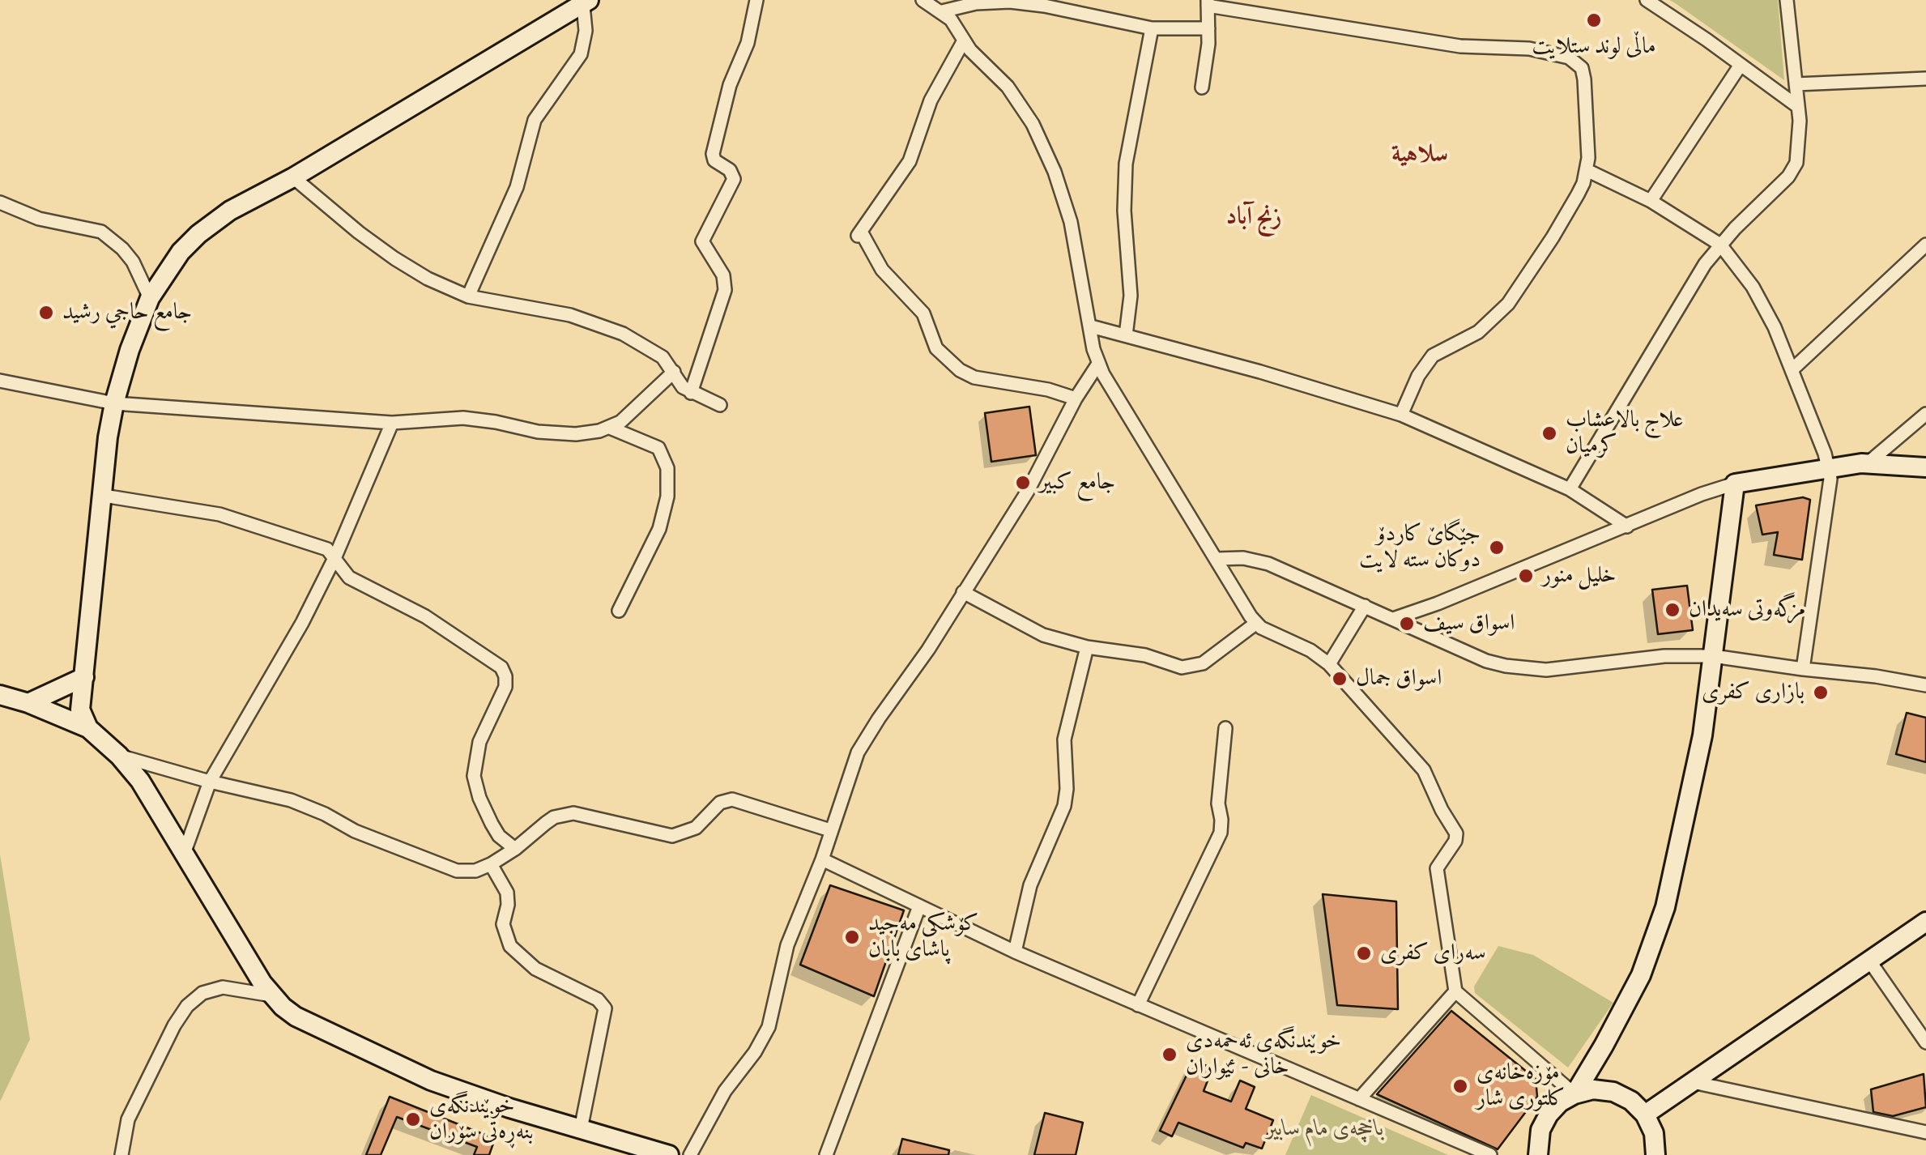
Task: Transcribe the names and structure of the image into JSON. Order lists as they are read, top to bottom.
{
  "districts": ["سلاهية", "زنج آباد"],
  "parks": ["باخچەی مام سابیر"],
  "places": [
    "ماڵی لوند ستلایت",
    "جامع حاجي رشيد",
    "علاج بالاعشاب كرميان",
    "جامع كبير",
    "جێگاێ کاردۆ دوکان ستە لایت",
    "خلیل منور",
    "مزگەوتی سەیدان",
    "اسواق سيف",
    "اسواق جمال",
    "بازاری کفری",
    "کۆشکی مەجید پاشای بابان",
    "سەرای کفری",
    "خوێندنگەی ئەحمەدی خانی - ئێواران",
    "مۆزەخانەی کلتوری شار",
    "خوێندنگەی بنەڕەتی سۆران"
  ]
}
